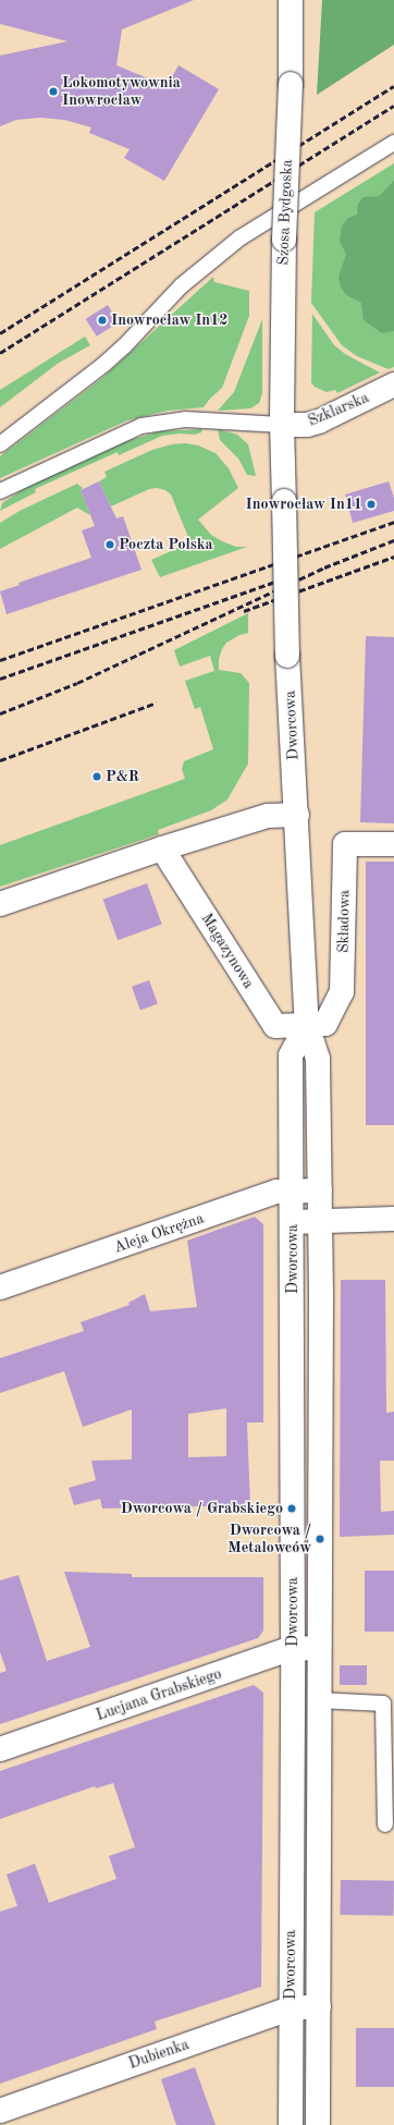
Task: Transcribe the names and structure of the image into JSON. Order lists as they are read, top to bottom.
{
  "streets": {
    "main road": [
      "Szosa Bydgoska",
      "Szklarska",
      "Dworcowa",
      "Składowa",
      "Magazynowa",
      "Aleja Okrężna",
      "Lucjana Grabskiego",
      "Dubienka"
    ]
  },
  "crossings": [
    ["Szosa Bydgoska", "Szklarska"],
    ["Szosa Bydgoska", "Dworcowa"],
    ["Szklarska", "Dworcowa"],
    ["Dworcowa", "Składowa"],
    ["Dworcowa", "Magazynowa"],
    ["Dworcowa", "Aleja Okrężna"],
    ["Dworcowa", "Lucjana Grabskiego"],
    ["Dworcowa", "Dubienka"],
    ["Składowa", "Magazynowa"]
  ],
  "places": [
    "Lokomotywownia Inowrocław",
    "Inowrocław In12",
    "Inowrocław In11",
    "Poczta Polska",
    "P&R",
    "Dworcowa / Grabskiego",
    "Dworcowa / Metalowców"
  ]
}
